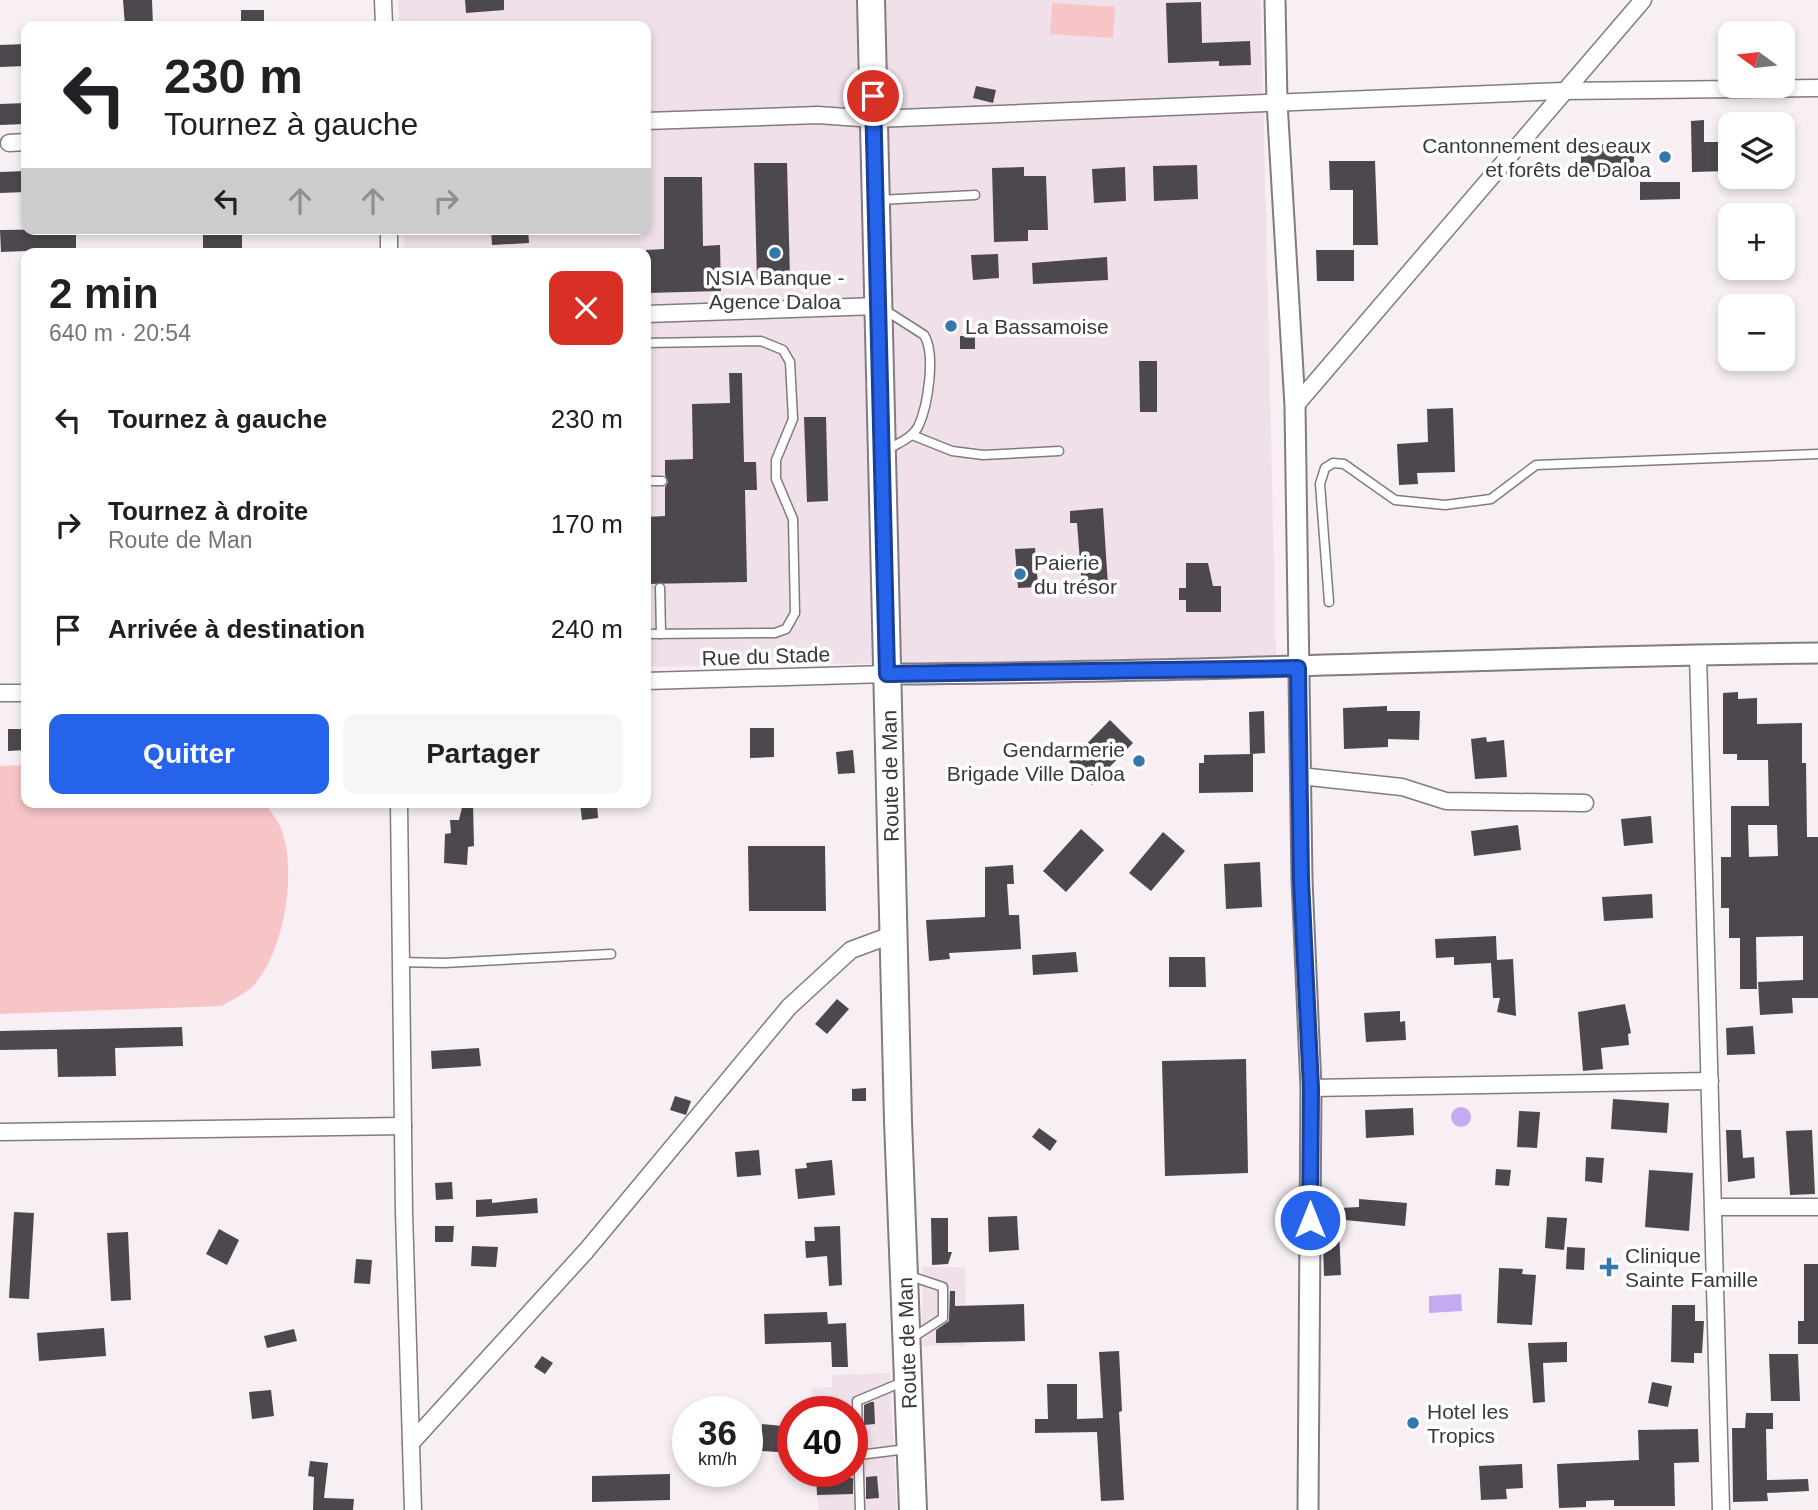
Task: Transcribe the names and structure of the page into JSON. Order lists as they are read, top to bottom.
{
  "streets": {
    "highway": ["Route de Man"],
    "street": ["Rue du Stade"]
  },
  "crossings": [
    ["Rue du Stade", "Route de Man"]
  ],
  "places": {
    "other": [
      "Cantonnement des eaux et forêts de Daloa",
      "NSIA Banque - Agence Daloa",
      "La Bassamoise",
      "Paierie du trésor",
      "Gendarmerie Brigade Ville Daloa",
      "Hotel les Tropics"
    ],
    "health": ["Clinique Sainte Famille"]
  },
  "north": "left",
  "page": {
    "map_buttons": ["+", "−"],
    "turn": ["230 m", "Tournez à gauche"],
    "heading": ["2 min", "640 m · 20:54"],
    "list": [
      {
        "name": "Tournez à gauche",
        "value": "230 m"
      },
      {
        "name": "Tournez à droite",
        "note": "Route de Man",
        "value": "170 m"
      },
      {
        "name": "Arrivée à destination",
        "value": "240 m"
      }
    ],
    "buttons": ["Quitter", "Partager"],
    "speed": "36 km/h",
    "limit": "40"
  }
}
